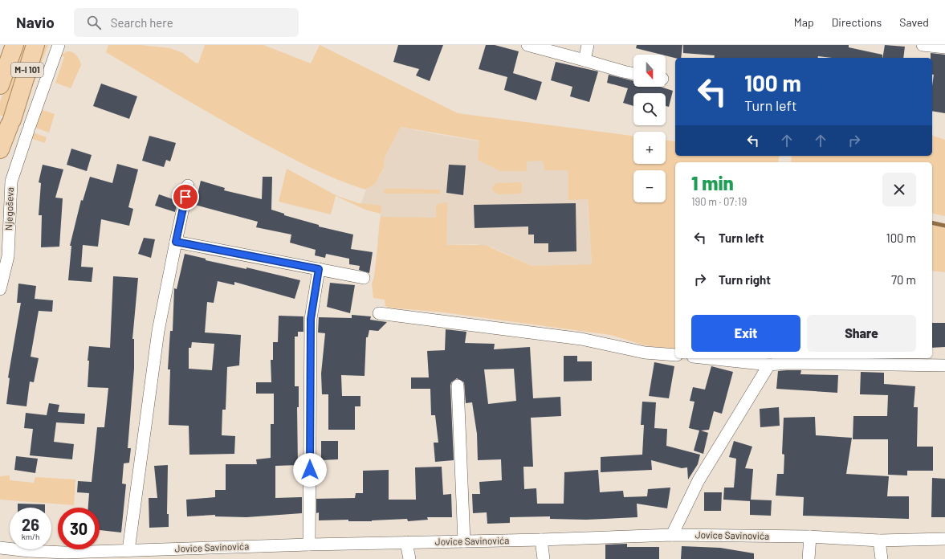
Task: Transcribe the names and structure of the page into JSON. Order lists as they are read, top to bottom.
{
  "streets": {
    "main road": ["M-I 101"],
    "street": ["Njegoševa", "Jovice Savinovića"]
  },
  "north": "bottom",
  "page": {
    "header": "Navio",
    "search": "Search here",
    "nav": ["Map", "Directions", "Saved"],
    "map_buttons": ["+", "−"],
    "turn": ["100 m", "Turn left"],
    "heading": ["1 min", "190 m · 07:19"],
    "list": [
      {
        "name": "Turn left",
        "value": "100 m"
      },
      {
        "name": "Turn right",
        "value": "70 m"
      }
    ],
    "buttons": ["Exit", "Share"],
    "speed": "26 km/h",
    "limit": "30"
  }
}
